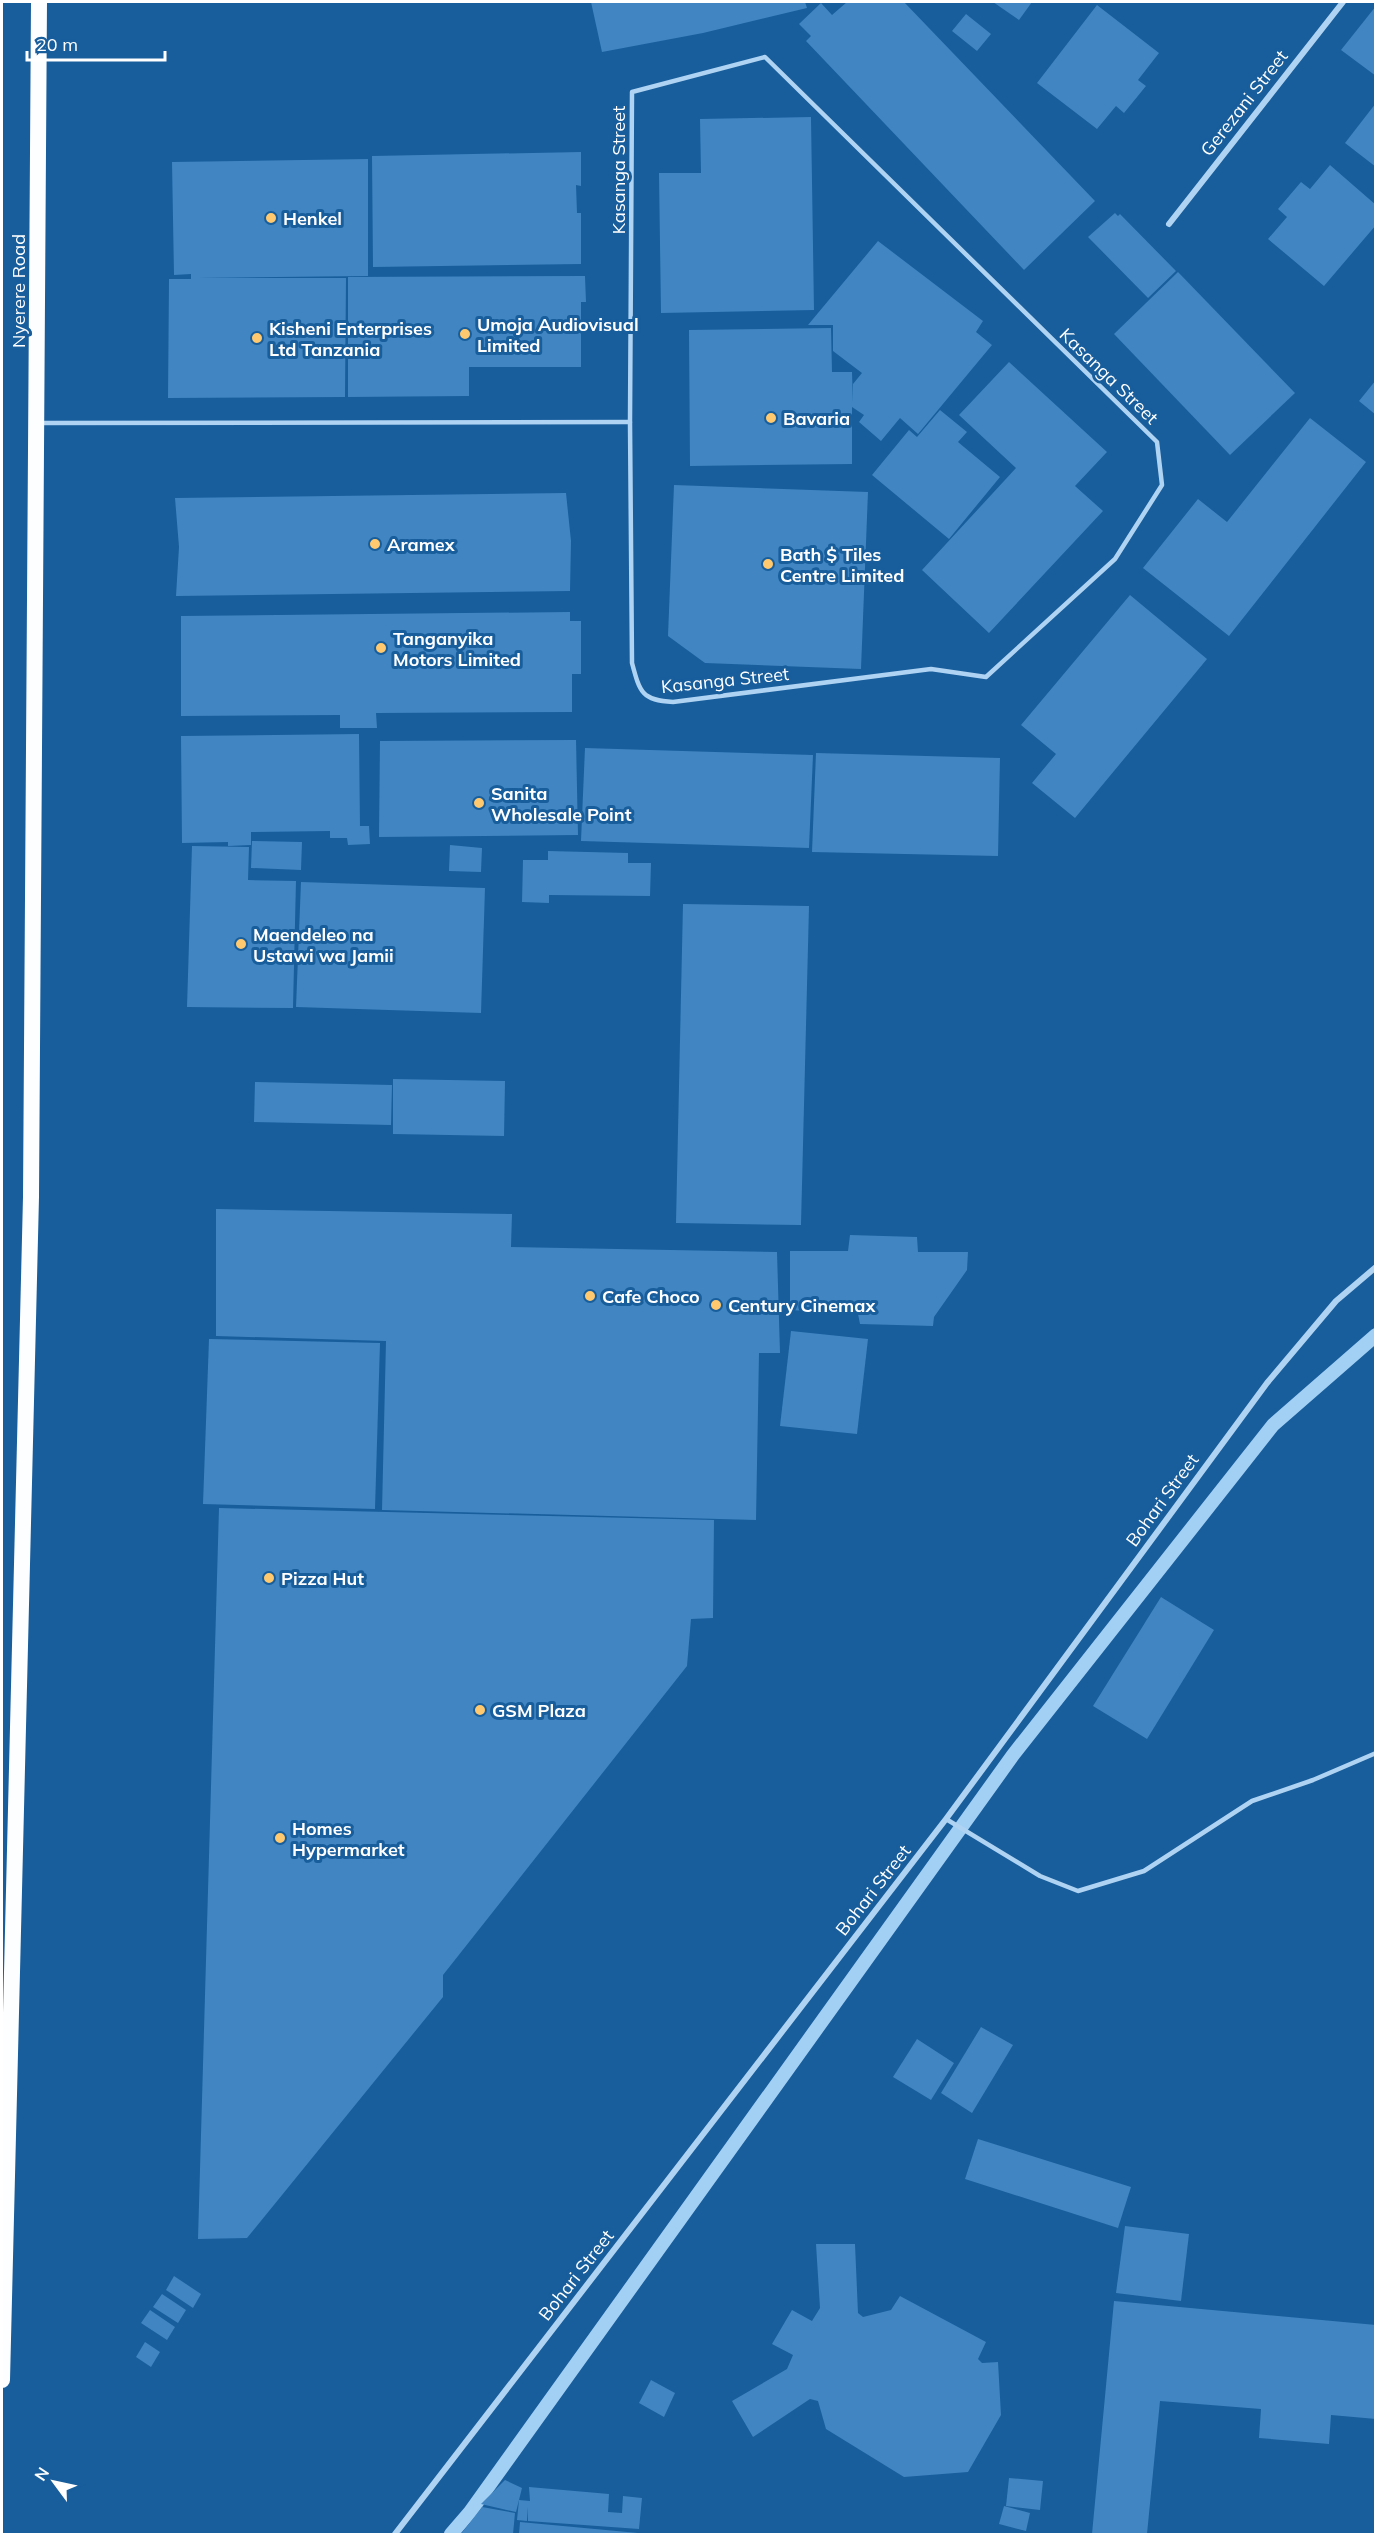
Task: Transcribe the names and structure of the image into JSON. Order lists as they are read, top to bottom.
{
  "streets": {
    "highway": ["Nyerere Road"],
    "street": ["Gerezani Street", "Bohari Street"],
    "lane": ["Kasanga Street"]
  },
  "places": [
    "Henkel",
    "Umoja Audiovisual Limited",
    "Kisheni Enterprises Ltd Tanzania",
    "Bavaria",
    "Aramex",
    "Bath $ Tiles Centre Limited",
    "Tanganyika Motors Limited",
    "Sanita Wholesale Point",
    "Maendeleo na Ustawi wa Jamii",
    "Cafe Choco",
    "Century Cinemax",
    "Pizza Hut",
    "GSM Plaza",
    "Homes Hypermarket"
  ],
  "scale_bar": "20 m",
  "north": "top left"
}
